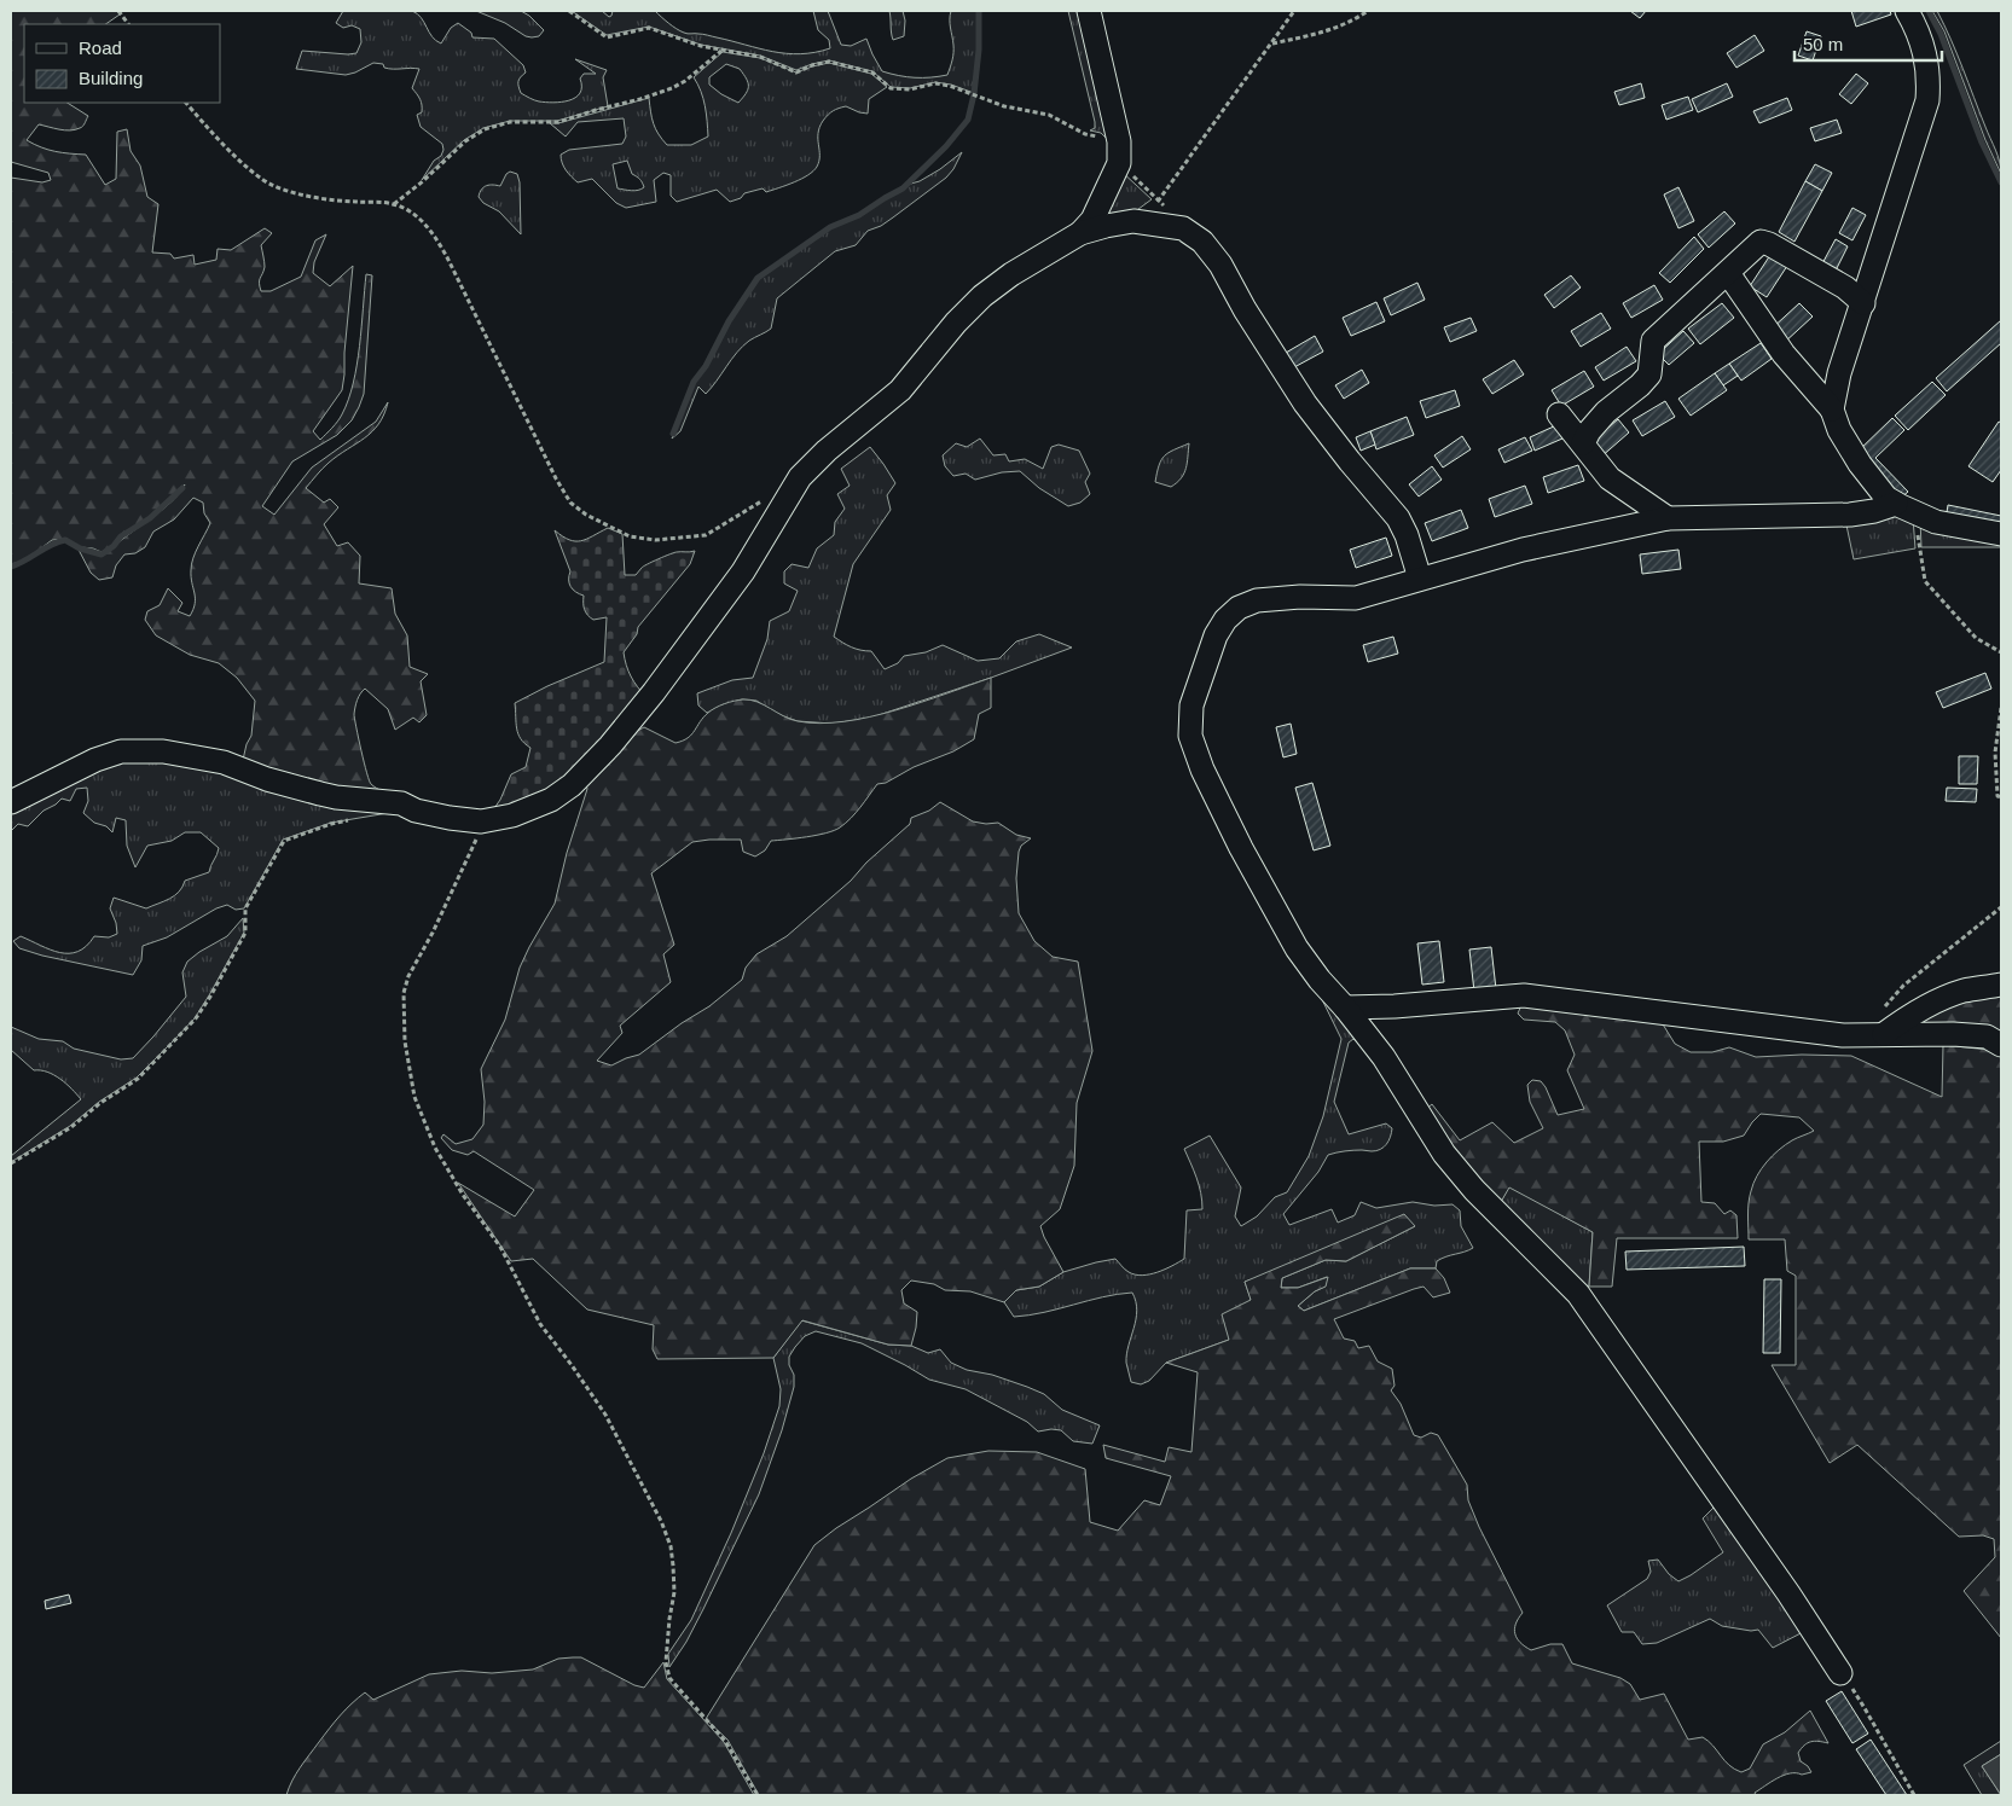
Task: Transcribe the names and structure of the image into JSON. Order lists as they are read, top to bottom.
{
  "legend": ["Road", "Building"],
  "scale_bar": "50 m"
}
